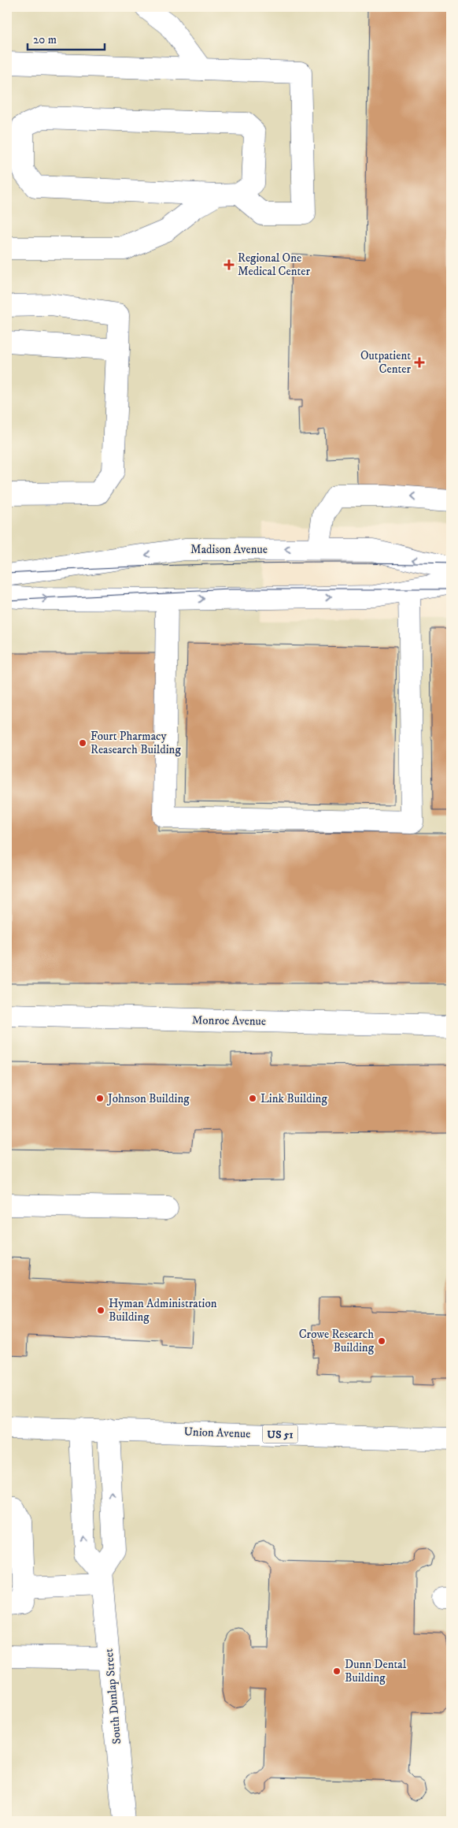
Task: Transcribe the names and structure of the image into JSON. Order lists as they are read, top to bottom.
{
  "streets": {
    "street": [
      "Madison Avenue",
      "Monroe Avenue",
      "Union Avenue",
      "US 51",
      "South Dunlap Street"
    ]
  },
  "places": {
    "health": ["Regional One Medical Center", "Outpatient Center"],
    "other": [
      "Fourt Pharmacy Reasearch Building",
      "Johnson Building",
      "Link Building",
      "Hyman Administration Building",
      "Crowe Research Building",
      "Dunn Dental Building"
    ]
  },
  "scale_bar": "20 m"
}
